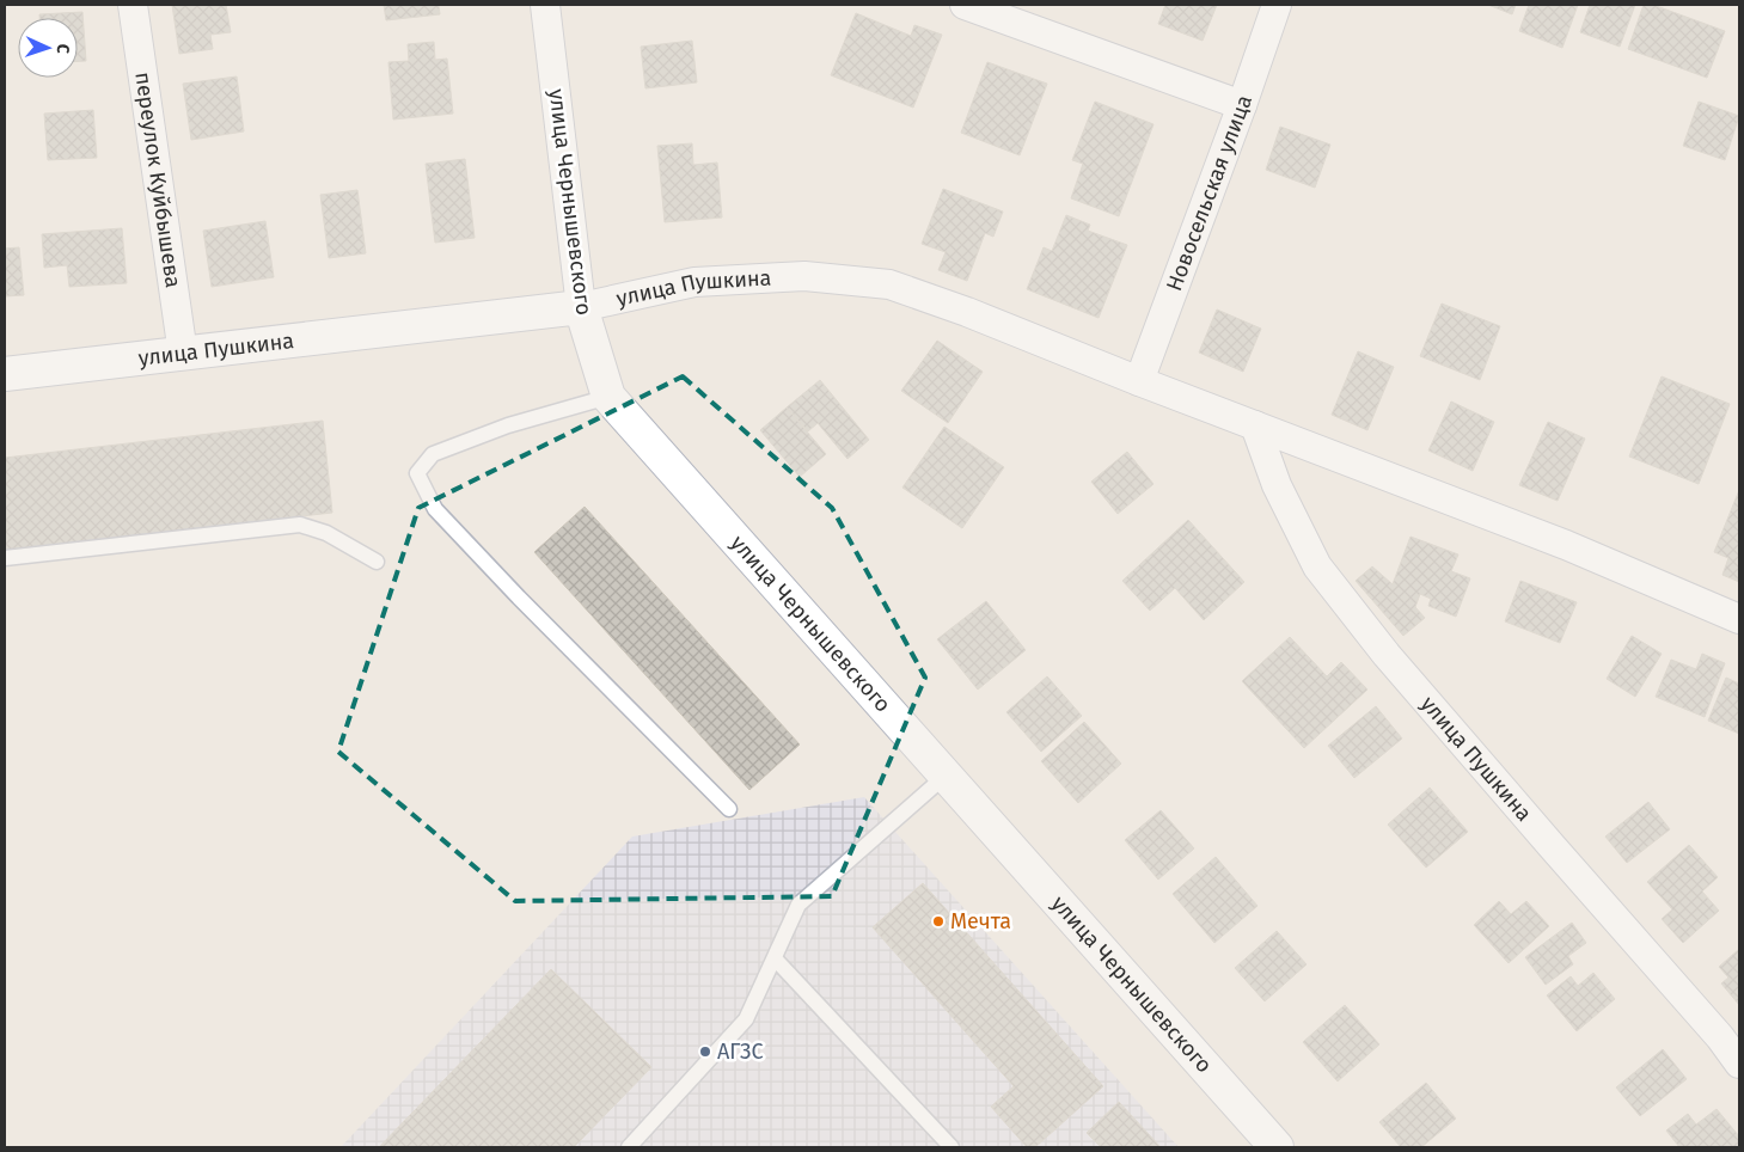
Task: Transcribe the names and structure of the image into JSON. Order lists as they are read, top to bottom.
{
  "streets": {
    "street": [
      "переулок Куйбышева",
      "Новосельская улица",
      "улица Чернышевского",
      "улица Пушкина"
    ]
  },
  "crossings": [
    ["переулок Куйбышева", "улица Пушкина"],
    ["Новосельская улица", "улица Пушкина"],
    ["улица Чернышевского", "улица Пушкина"]
  ],
  "places": ["Мечта", "АГЗС"],
  "north": "right"
}
